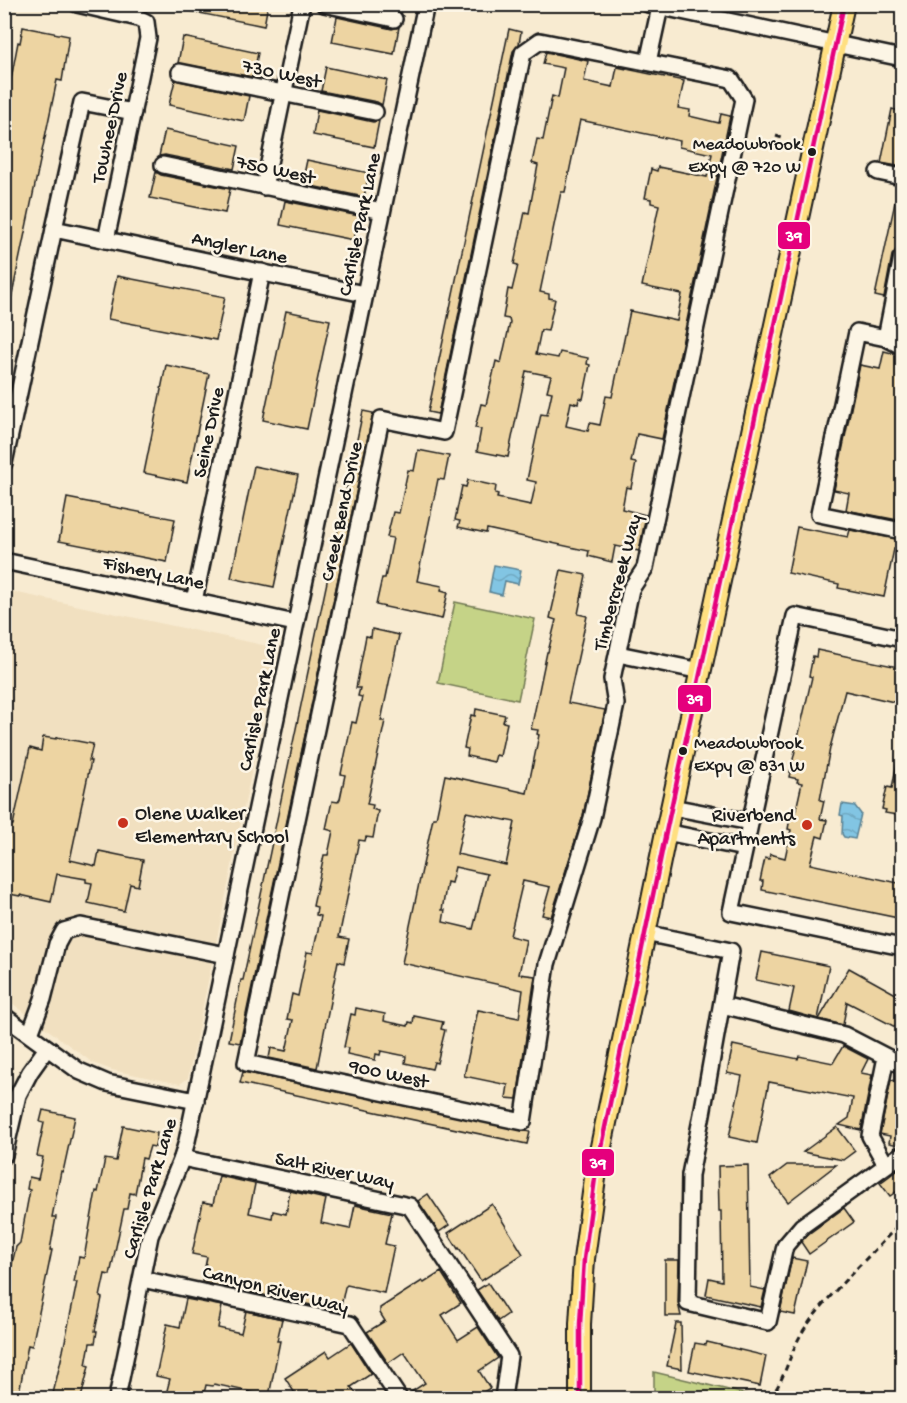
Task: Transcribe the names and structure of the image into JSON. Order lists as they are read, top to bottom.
{
  "streets": {
    "street": [
      "730 West",
      "Towhee Drive",
      "750 West",
      "Carlisle Park Lane",
      "Angler Lane",
      "Seine Drive",
      "Creek Bend Drive",
      "Fishery Lane",
      "Timbercreek Way",
      "900 West",
      "Salt River Way",
      "Canyon River Way"
    ]
  },
  "crossings": [
    ["Towhee Drive", "Angler Lane"],
    ["750 West", "Carlisle Park Lane"],
    ["Carlisle Park Lane", "Angler Lane"],
    ["Carlisle Park Lane", "Fishery Lane"],
    ["Carlisle Park Lane", "Salt River Way"],
    ["Carlisle Park Lane", "Canyon River Way"],
    ["Angler Lane", "Seine Drive"],
    ["Seine Drive", "Fishery Lane"],
    ["Creek Bend Drive", "Timbercreek Way"],
    ["Creek Bend Drive", "900 West"],
    ["Timbercreek Way", "900 West"]
  ],
  "places": [
    "Meadowbrook Expy @ 720 W",
    "Meadowbrook Expy @ 831 W",
    "Olene Walker Elementary School",
    "Riverbend Apartments"
  ],
  "lines": ["transit line 39"]
}
